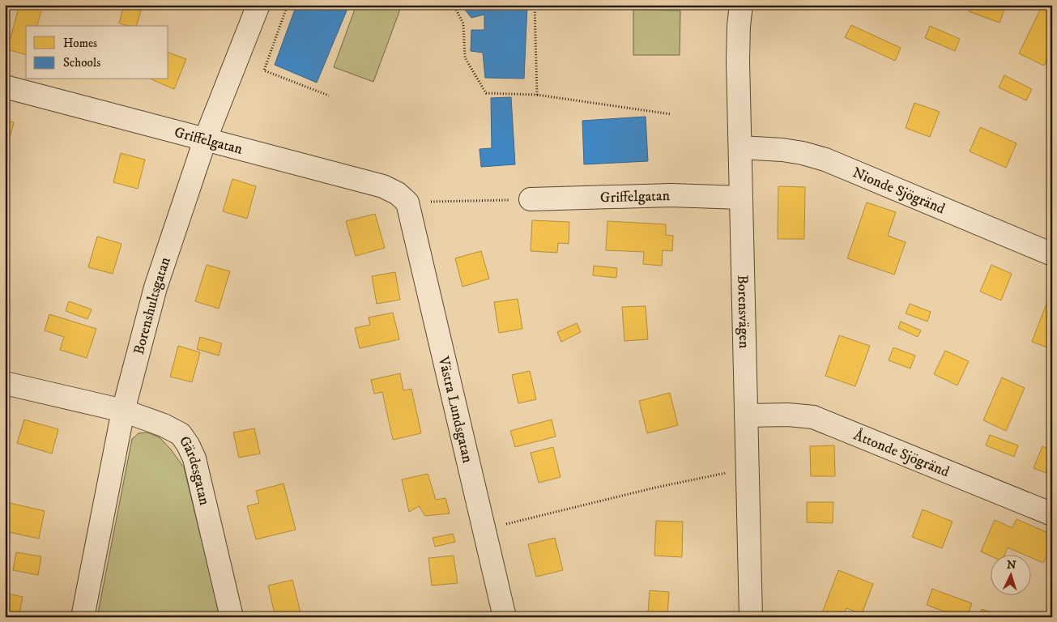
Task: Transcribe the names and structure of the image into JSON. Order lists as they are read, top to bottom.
{
  "streets": {
    "street": [
      "Griffelgatan",
      "Nionde Sjögränd",
      "Borenshultsgatan",
      "Borensvägen",
      "Västra Lundsgatan",
      "Åttonde Sjögränd",
      "Gärdesgatan"
    ]
  },
  "crossings": [
    ["Griffelgatan", "Borenshultsgatan"],
    ["Griffelgatan", "Borensvägen"],
    ["Griffelgatan", "Västra Lundsgatan"],
    ["Nionde Sjögränd", "Borensvägen"],
    ["Borenshultsgatan", "Gärdesgatan"],
    ["Borensvägen", "Åttonde Sjögränd"]
  ],
  "legend": ["Homes", "Schools"],
  "north": "top"
}
